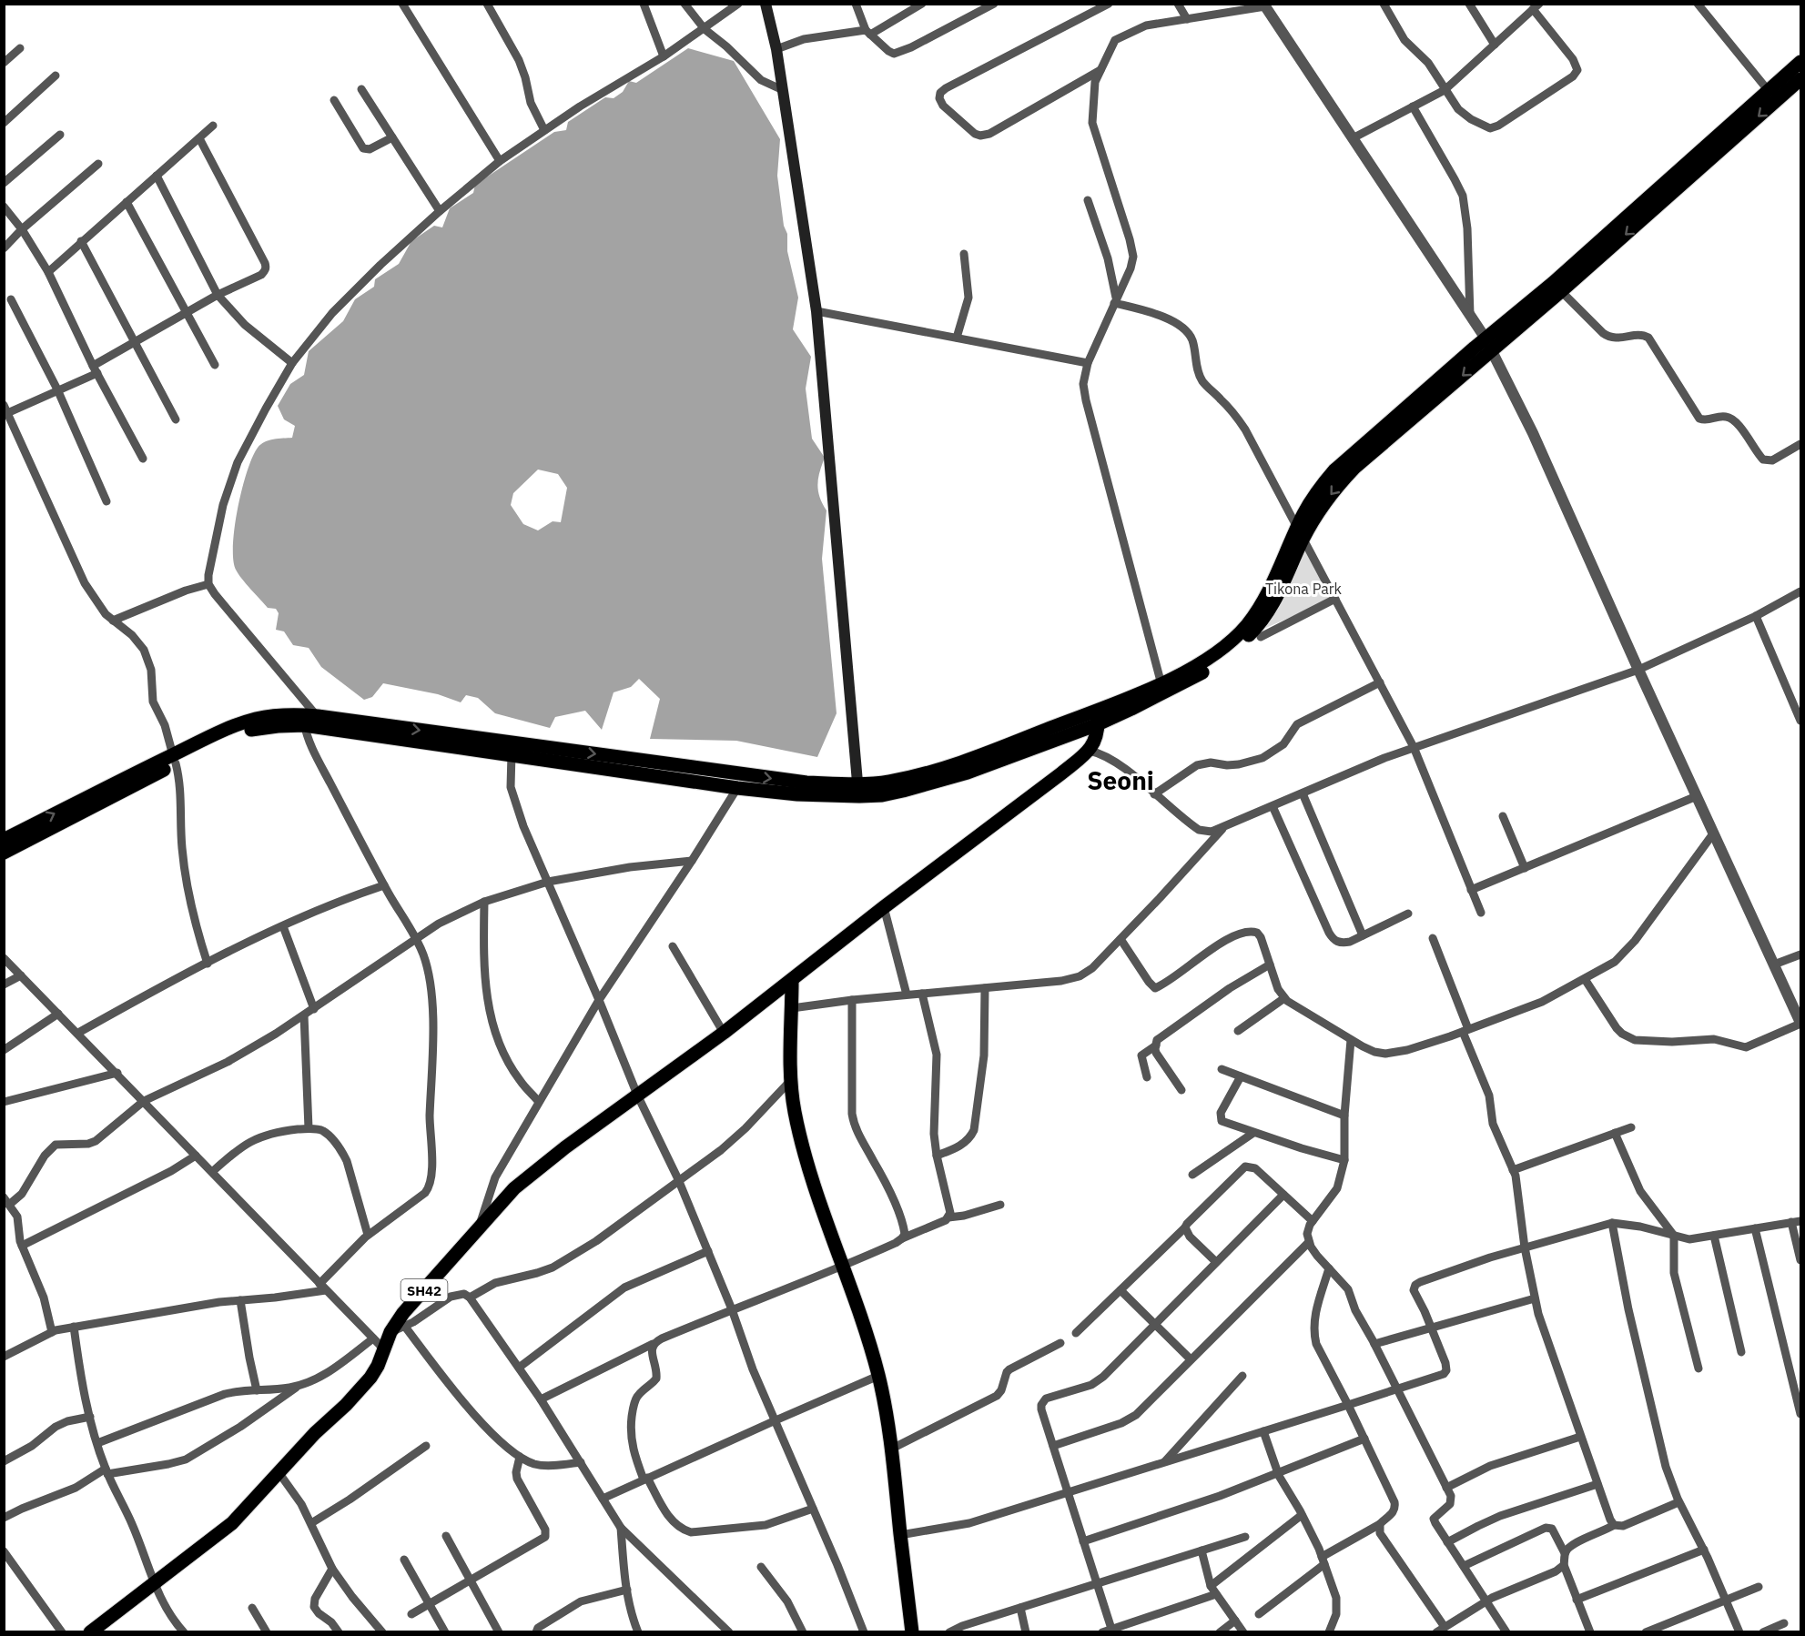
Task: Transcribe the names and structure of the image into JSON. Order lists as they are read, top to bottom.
{
  "streets": {
    "main road": ["SH42"]
  },
  "districts": ["Seoni"],
  "parks": ["Tikona Park"]
}
